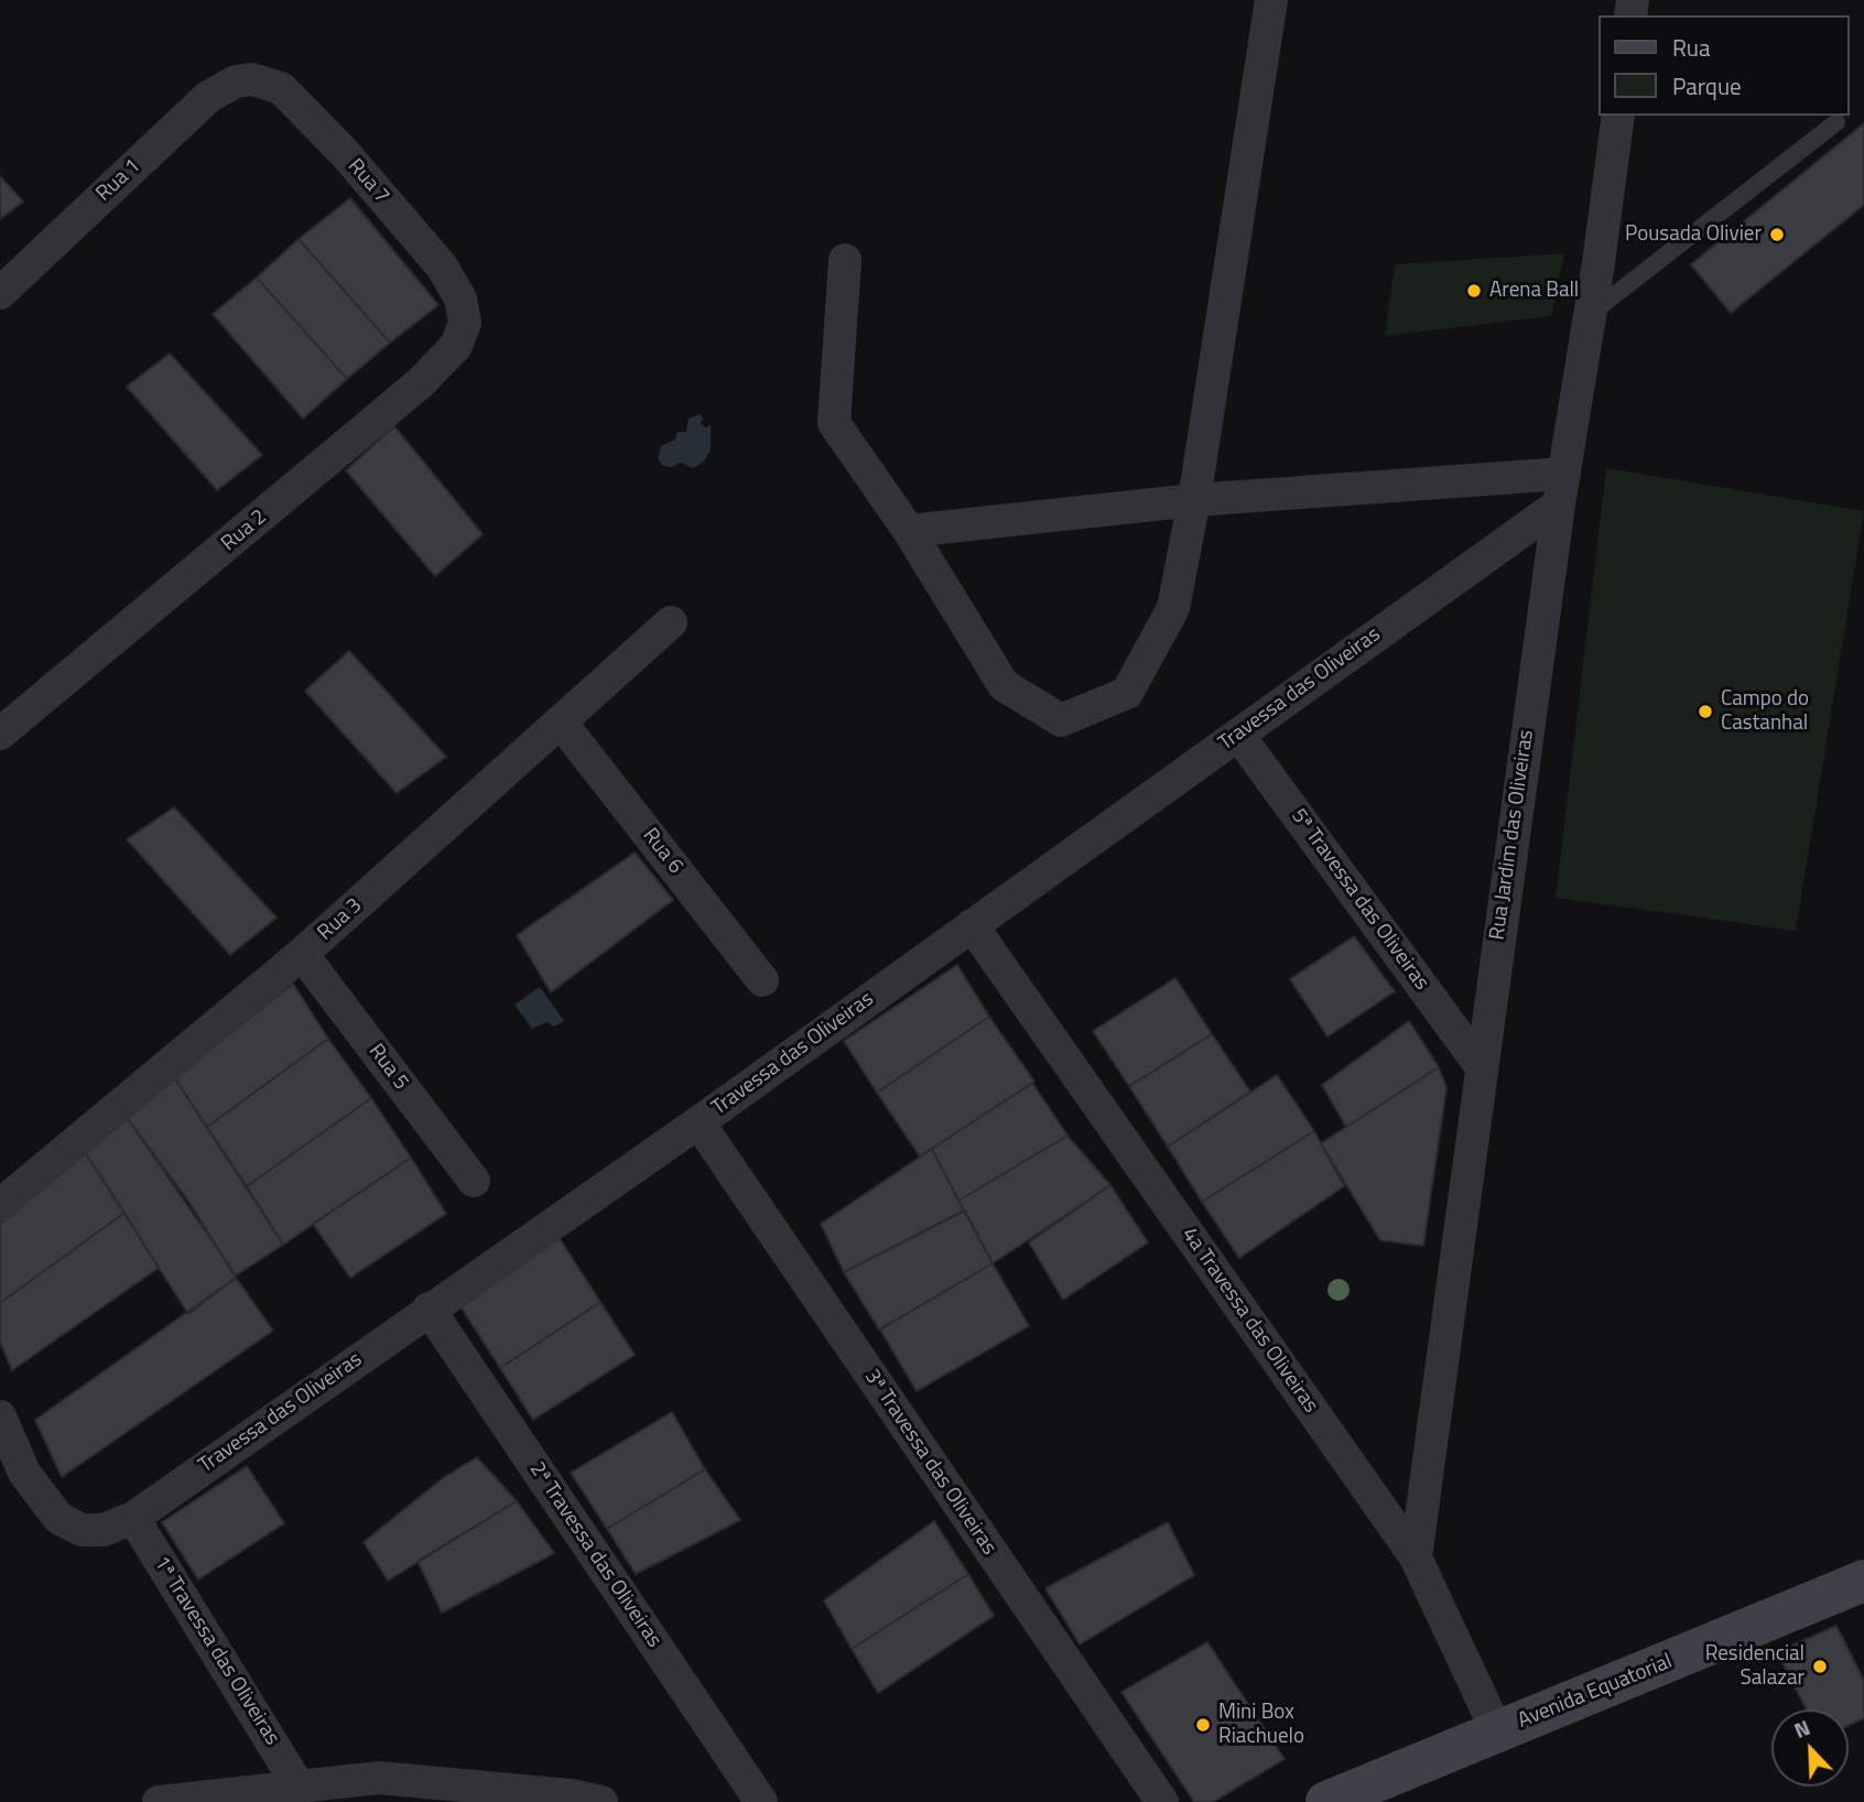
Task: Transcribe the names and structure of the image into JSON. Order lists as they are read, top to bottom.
{
  "streets": {
    "street": [
      "Rua 1",
      "Rua 7",
      "Rua 2",
      "Travessa das Oliveiras",
      "Rua Jardim das Oliveiras",
      "Rua 6",
      "5ª Travessa das Oliveiras",
      "Rua 3",
      "Rua 5",
      "4a Travessa das Oliveiras",
      "3ª Travessa das Oliveiras",
      "2ª Travessa das Oliveiras",
      "1ª Travessa das Oliveiras",
      "Avenida Equatorial"
    ]
  },
  "crossings": [
    ["Rua 1", "Rua 7"],
    ["Rua 7", "Rua 2"],
    ["Travessa das Oliveiras", "Rua Jardim das Oliveiras"],
    ["Travessa das Oliveiras", "5ª Travessa das Oliveiras"],
    ["Travessa das Oliveiras", "4a Travessa das Oliveiras"],
    ["Travessa das Oliveiras", "3ª Travessa das Oliveiras"],
    ["Travessa das Oliveiras", "2ª Travessa das Oliveiras"],
    ["Travessa das Oliveiras", "1ª Travessa das Oliveiras"],
    ["Rua Jardim das Oliveiras", "5ª Travessa das Oliveiras"],
    ["Rua Jardim das Oliveiras", "4a Travessa das Oliveiras"],
    ["Rua 6", "Rua 3"],
    ["Rua 3", "Rua 5"],
    ["4a Travessa das Oliveiras", "Avenida Equatorial"]
  ],
  "places": [
    "Pousada Olivier",
    "Arena Ball",
    "Campo do Castanhal",
    "Residencial Salazar",
    "Mini Box Riachuelo"
  ],
  "legend": ["Rua", "Parque"],
  "north": "top left"
}
